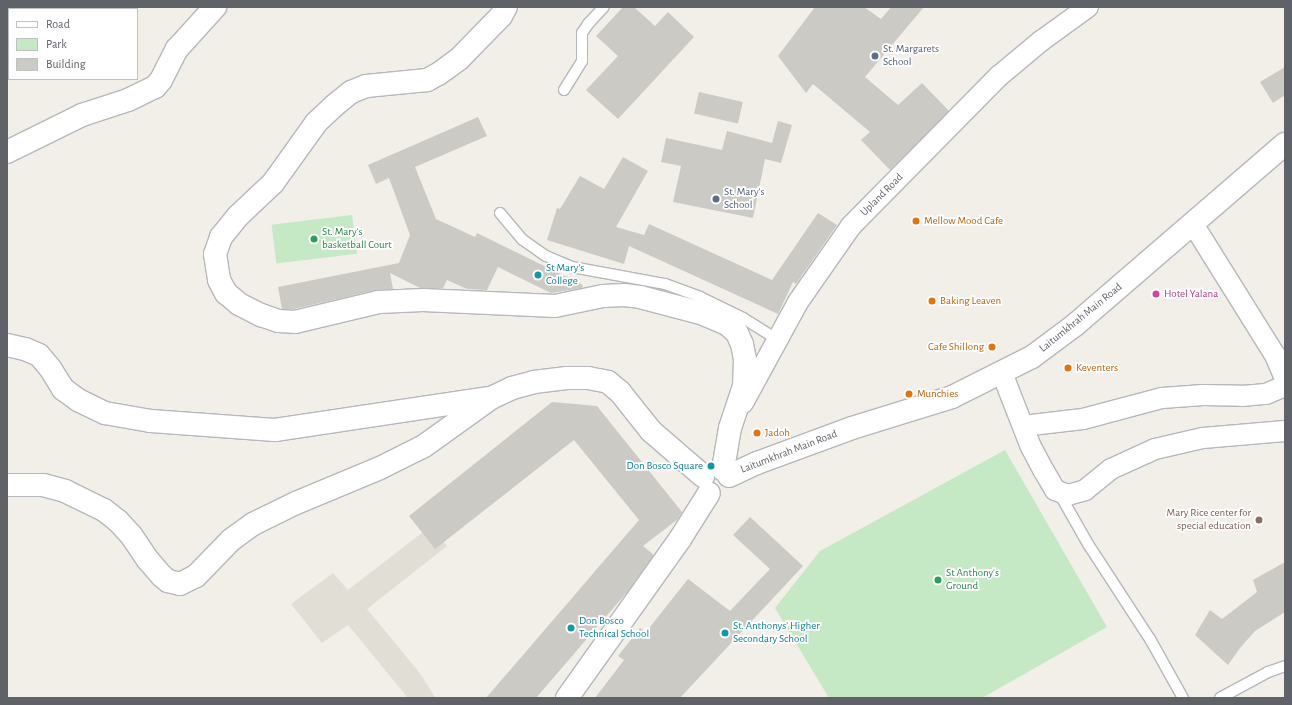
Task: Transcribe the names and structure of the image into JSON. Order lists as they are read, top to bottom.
{
  "streets": {
    "street": ["Upland Road", "Laitumkhrah Main Road"]
  },
  "places": [
    "St. Margarets School",
    "St. Mary's School",
    "Mellow Mood Cafe",
    "St. Mary's basketball Court",
    "St Mary's College",
    "Hotel Yalana",
    "Baking Leaven",
    "Cafe Shillong",
    "Keventers",
    "Munchies",
    "Jadoh",
    "Don Bosco Square",
    "Mary Rice center for special education",
    "St Anthony's Ground",
    "Don Bosco Technical School",
    "St. Anthonys' Higher Secondary School"
  ],
  "legend": ["Road", "Park", "Building"]
}
